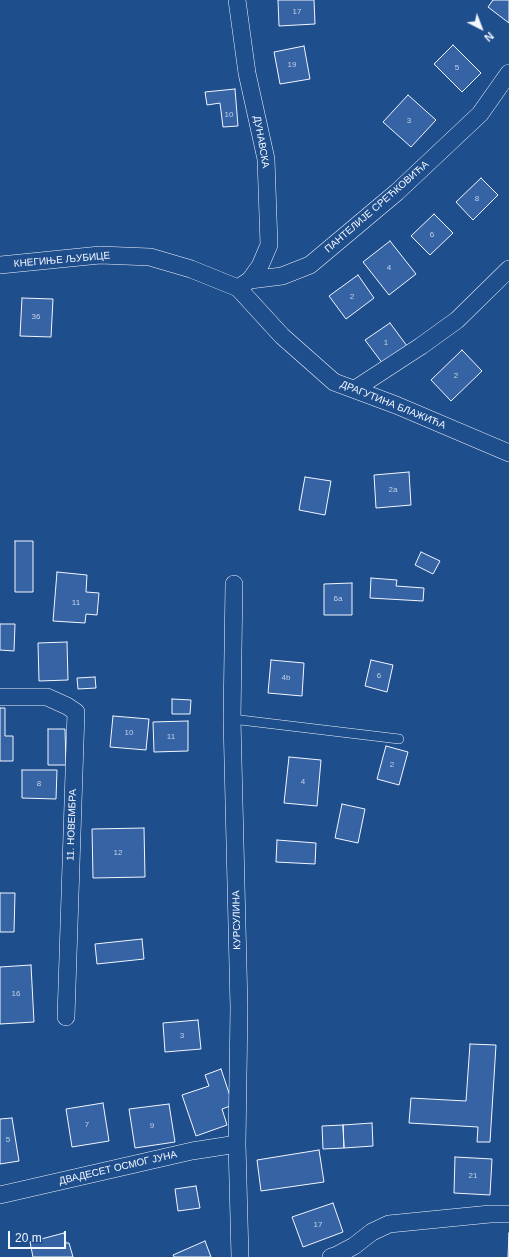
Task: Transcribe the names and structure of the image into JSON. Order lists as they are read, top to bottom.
{
  "streets": {
    "street": [
      "ДУНАВСКА",
      "ПАНТЕЛИЈЕ СРЕЋКОВИЋА",
      "КНЕГИЊЕ ЉУБИЦЕ",
      "ДРАГУТИНА БЛАЖИЋА",
      "11. НОВЕМБРА",
      "КУРСУЛИНА",
      "ДВАДЕСЕТ ОСМОГ ЈУНА"
    ]
  },
  "crossings": [
    ["ДУНАВСКА", "ПАНТЕЛИЈЕ СРЕЋКОВИЋА"],
    ["ДУНАВСКА", "КНЕГИЊЕ ЉУБИЦЕ"],
    ["ДУНАВСКА", "ДРАГУТИНА БЛАЖИЋА"],
    ["ПАНТЕЛИЈЕ СРЕЋКОВИЋА", "КНЕГИЊЕ ЉУБИЦЕ"],
    ["ПАНТЕЛИЈЕ СРЕЋКОВИЋА", "ДРАГУТИНА БЛАЖИЋА"],
    ["КНЕГИЊЕ ЉУБИЦЕ", "ДРАГУТИНА БЛАЖИЋА"],
    ["КУРСУЛИНА", "ДВАДЕСЕТ ОСМОГ ЈУНА"]
  ],
  "house_numbers": [
    "17",
    "19",
    "5",
    "10",
    "3",
    "8",
    "6",
    "4",
    "2",
    "36",
    "1",
    "2",
    "2a",
    "6a",
    "11",
    "6",
    "4b",
    "10",
    "11",
    "2",
    "4",
    "8",
    "12",
    "16",
    "3",
    "7",
    "9",
    "5",
    "21",
    "17"
  ],
  "scale_bar": "20 m",
  "north": "bottom right"
}
